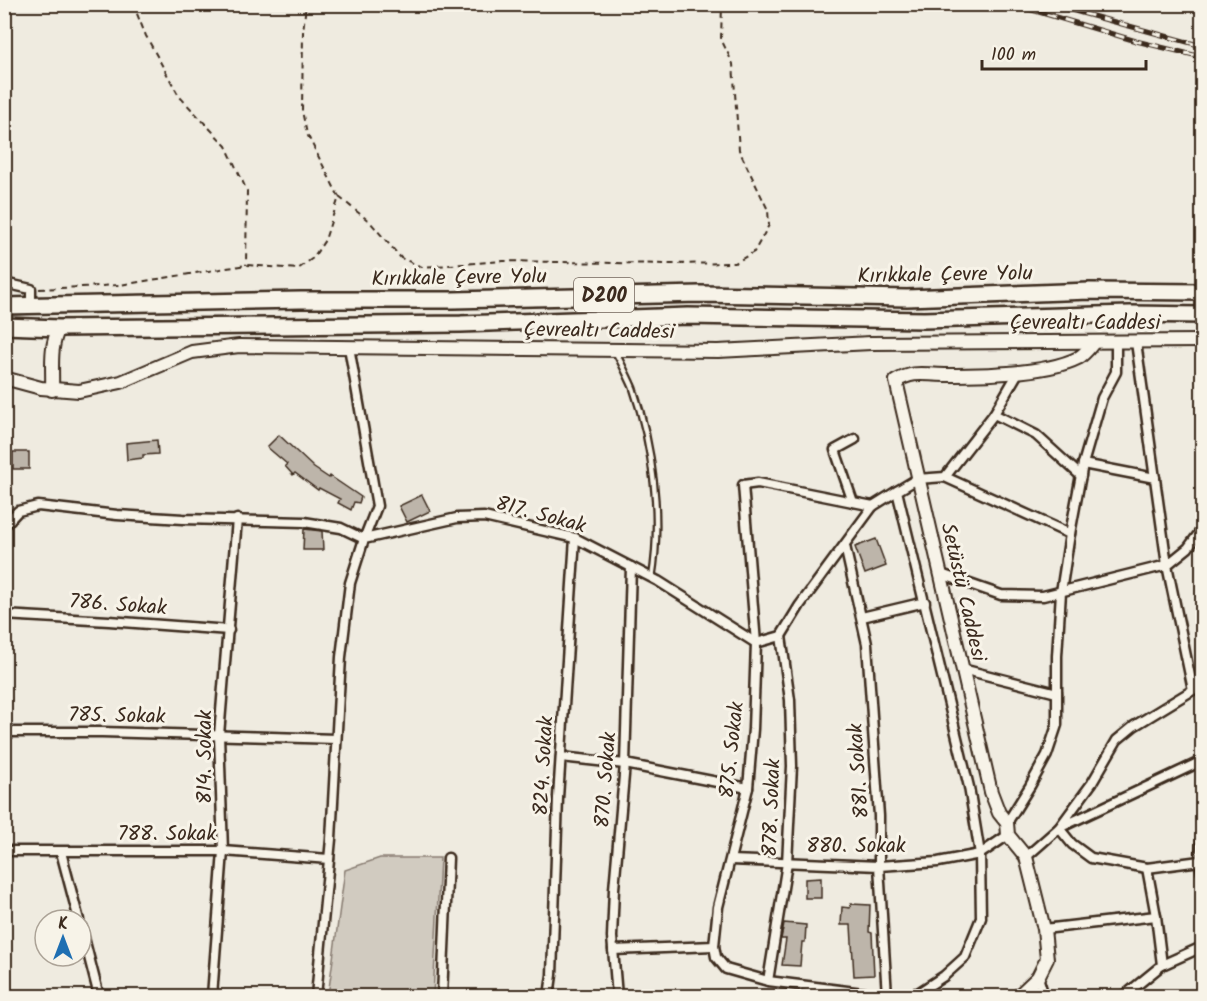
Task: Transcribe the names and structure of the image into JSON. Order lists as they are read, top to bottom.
{
  "streets": {
    "highway": ["Kırıkkale Çevre Yolu", "D200"],
    "main road": ["Çevrealtı Caddesi", "Setüstü Caddesi"],
    "street": [
      "817. Sokak",
      "786. Sokak",
      "785. Sokak",
      "875. Sokak",
      "814. Sokak",
      "824. Sokak",
      "881. Sokak",
      "870. Sokak",
      "878. Sokak",
      "788. Sokak",
      "880. Sokak"
    ]
  },
  "crossings": [
    ["Çevrealtı Caddesi", "Setüstü Caddesi"],
    ["817. Sokak", "875. Sokak"],
    ["817. Sokak", "824. Sokak"],
    ["817. Sokak", "870. Sokak"],
    ["786. Sokak", "814. Sokak"],
    ["785. Sokak", "814. Sokak"],
    ["875. Sokak", "880. Sokak"],
    ["814. Sokak", "788. Sokak"],
    ["881. Sokak", "880. Sokak"],
    ["878. Sokak", "880. Sokak"]
  ],
  "scale_bar": "100 m",
  "north": "top"
}
